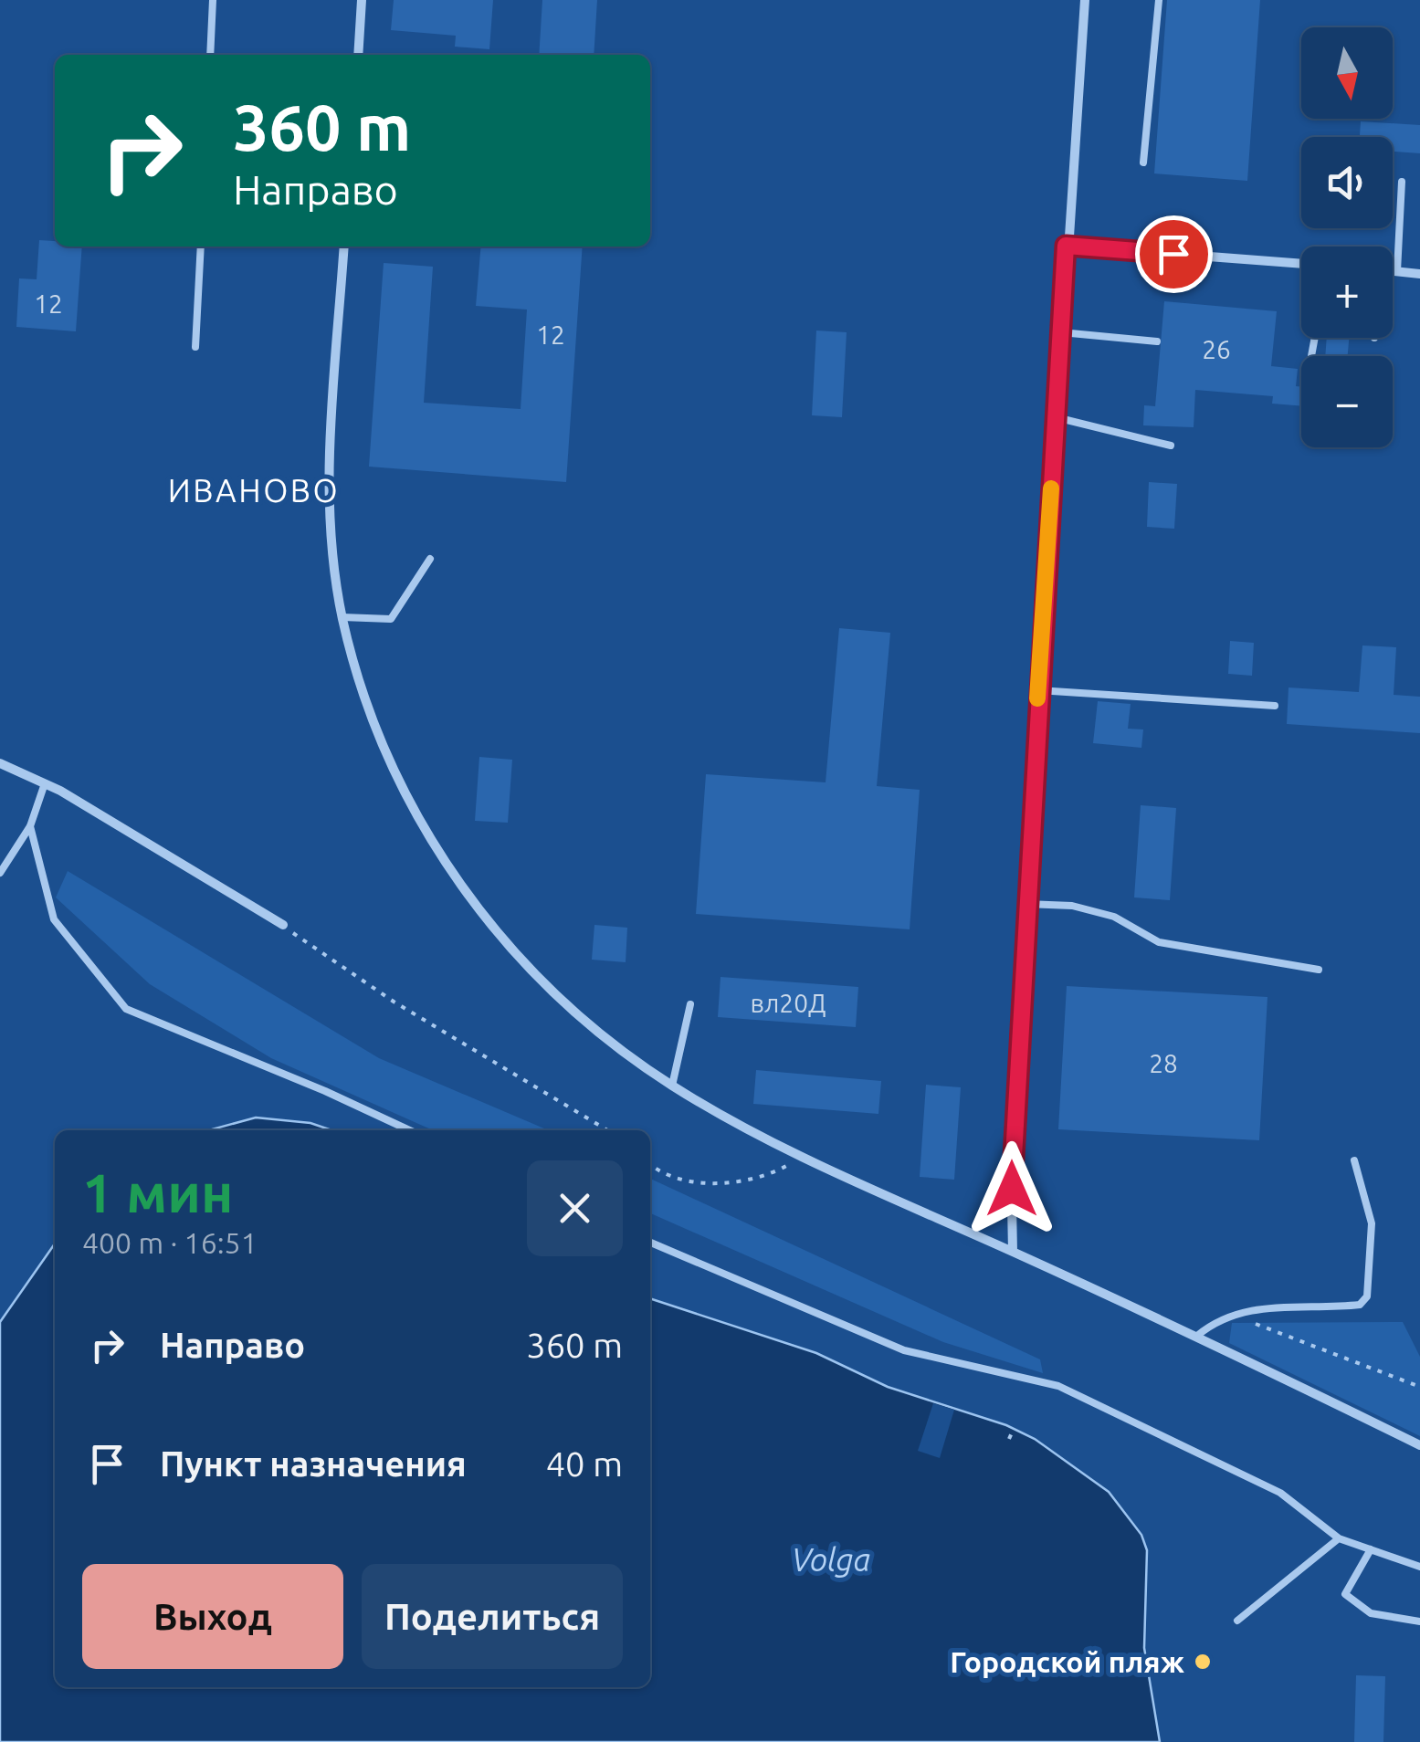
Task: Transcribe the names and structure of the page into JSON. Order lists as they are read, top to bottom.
{
  "districts": ["ИВАНОВО"],
  "water": ["Volga"],
  "places": ["Городской пляж"],
  "house_numbers": [
    "12",
    "12",
    "26",
    "вл20Д",
    "28"
  ],
  "north": "bottom",
  "page": {
    "map_buttons": ["+", "−"],
    "turn": ["360 m", "Направо"],
    "heading": ["1 мин", "400 m · 16:51"],
    "list": [
      {
        "name": "Направо",
        "value": "360 m"
      },
      {
        "name": "Пункт назначения",
        "value": "40 m"
      }
    ],
    "buttons": ["Выход", "Поделиться"]
  }
}
